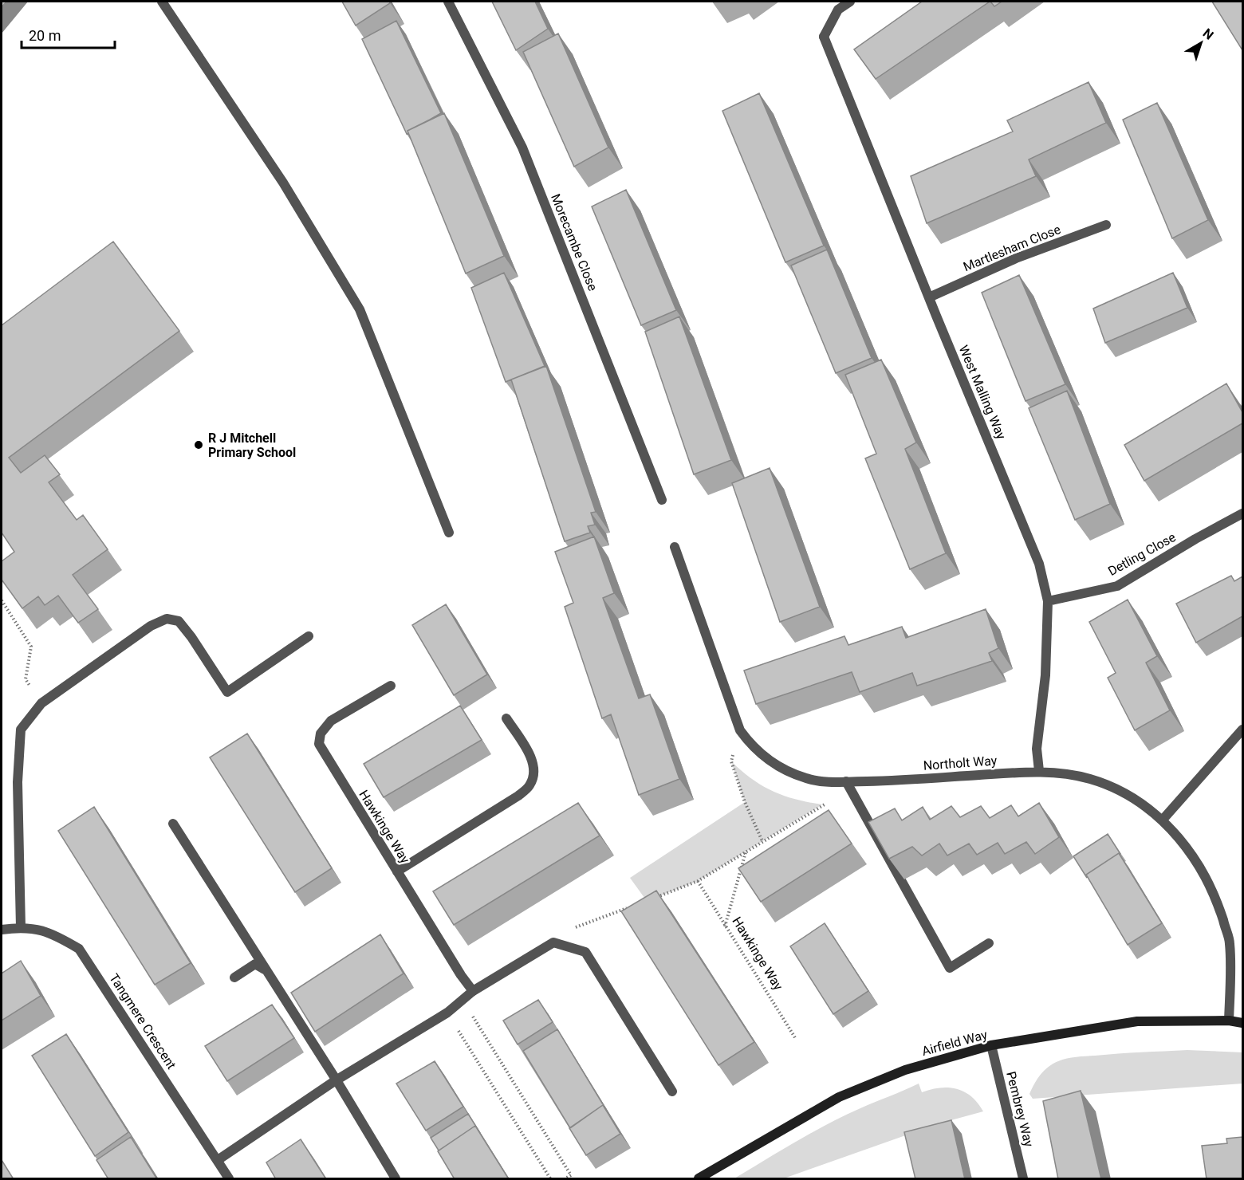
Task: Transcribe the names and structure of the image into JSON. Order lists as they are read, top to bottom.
{
  "streets": {
    "street": [
      "Morecambe Close",
      "Martlesham Close",
      "West Malling Way",
      "Detling Close",
      "Northolt Way",
      "Hawkinge Way",
      "Tangmere Crescent",
      "Airfield Way",
      "Pembrey Way"
    ]
  },
  "crossings": [
    ["Martlesham Close", "West Malling Way"],
    ["West Malling Way", "Detling Close"],
    ["West Malling Way", "Northolt Way"],
    ["Northolt Way", "Airfield Way"],
    ["Airfield Way", "Pembrey Way"]
  ],
  "places": ["R J Mitchell Primary School"],
  "scale_bar": "20 m",
  "north": "top right"
}
